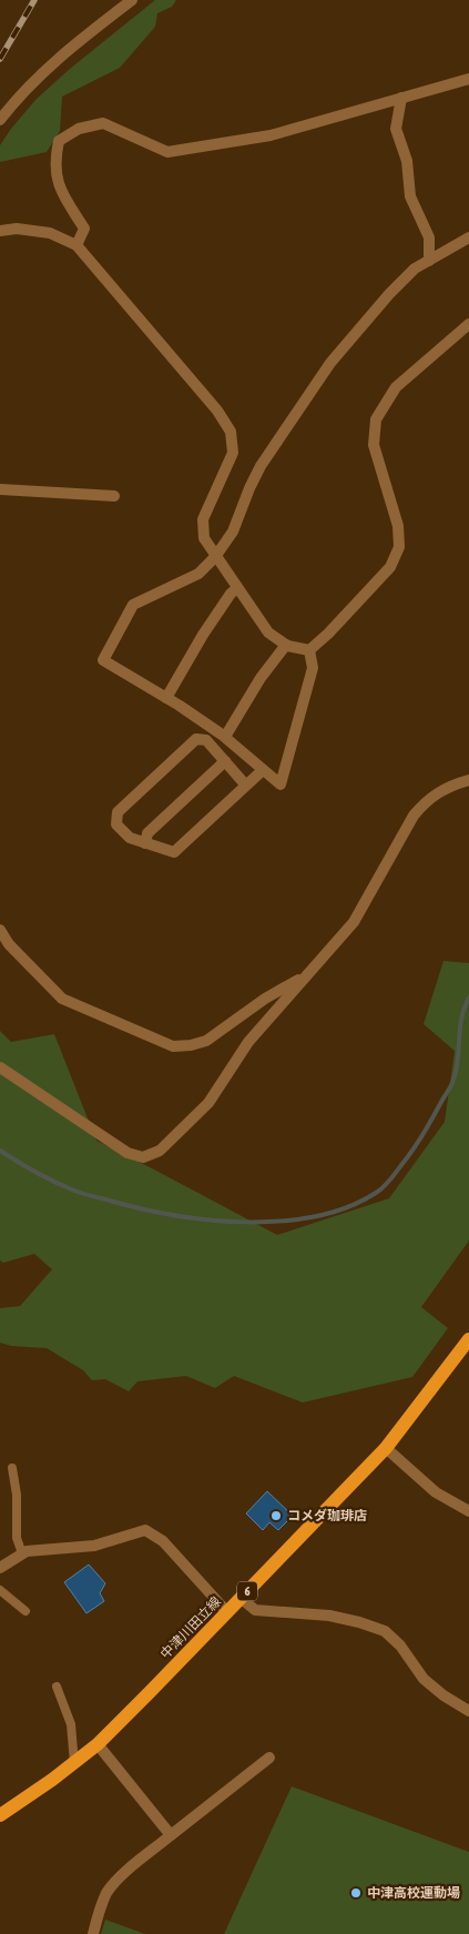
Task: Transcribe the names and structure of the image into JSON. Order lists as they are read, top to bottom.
{
  "streets": {
    "main road": ["6", "中津川田立線"]
  },
  "places": ["コメダ珈琲店", "中津高校運動場"]
}
